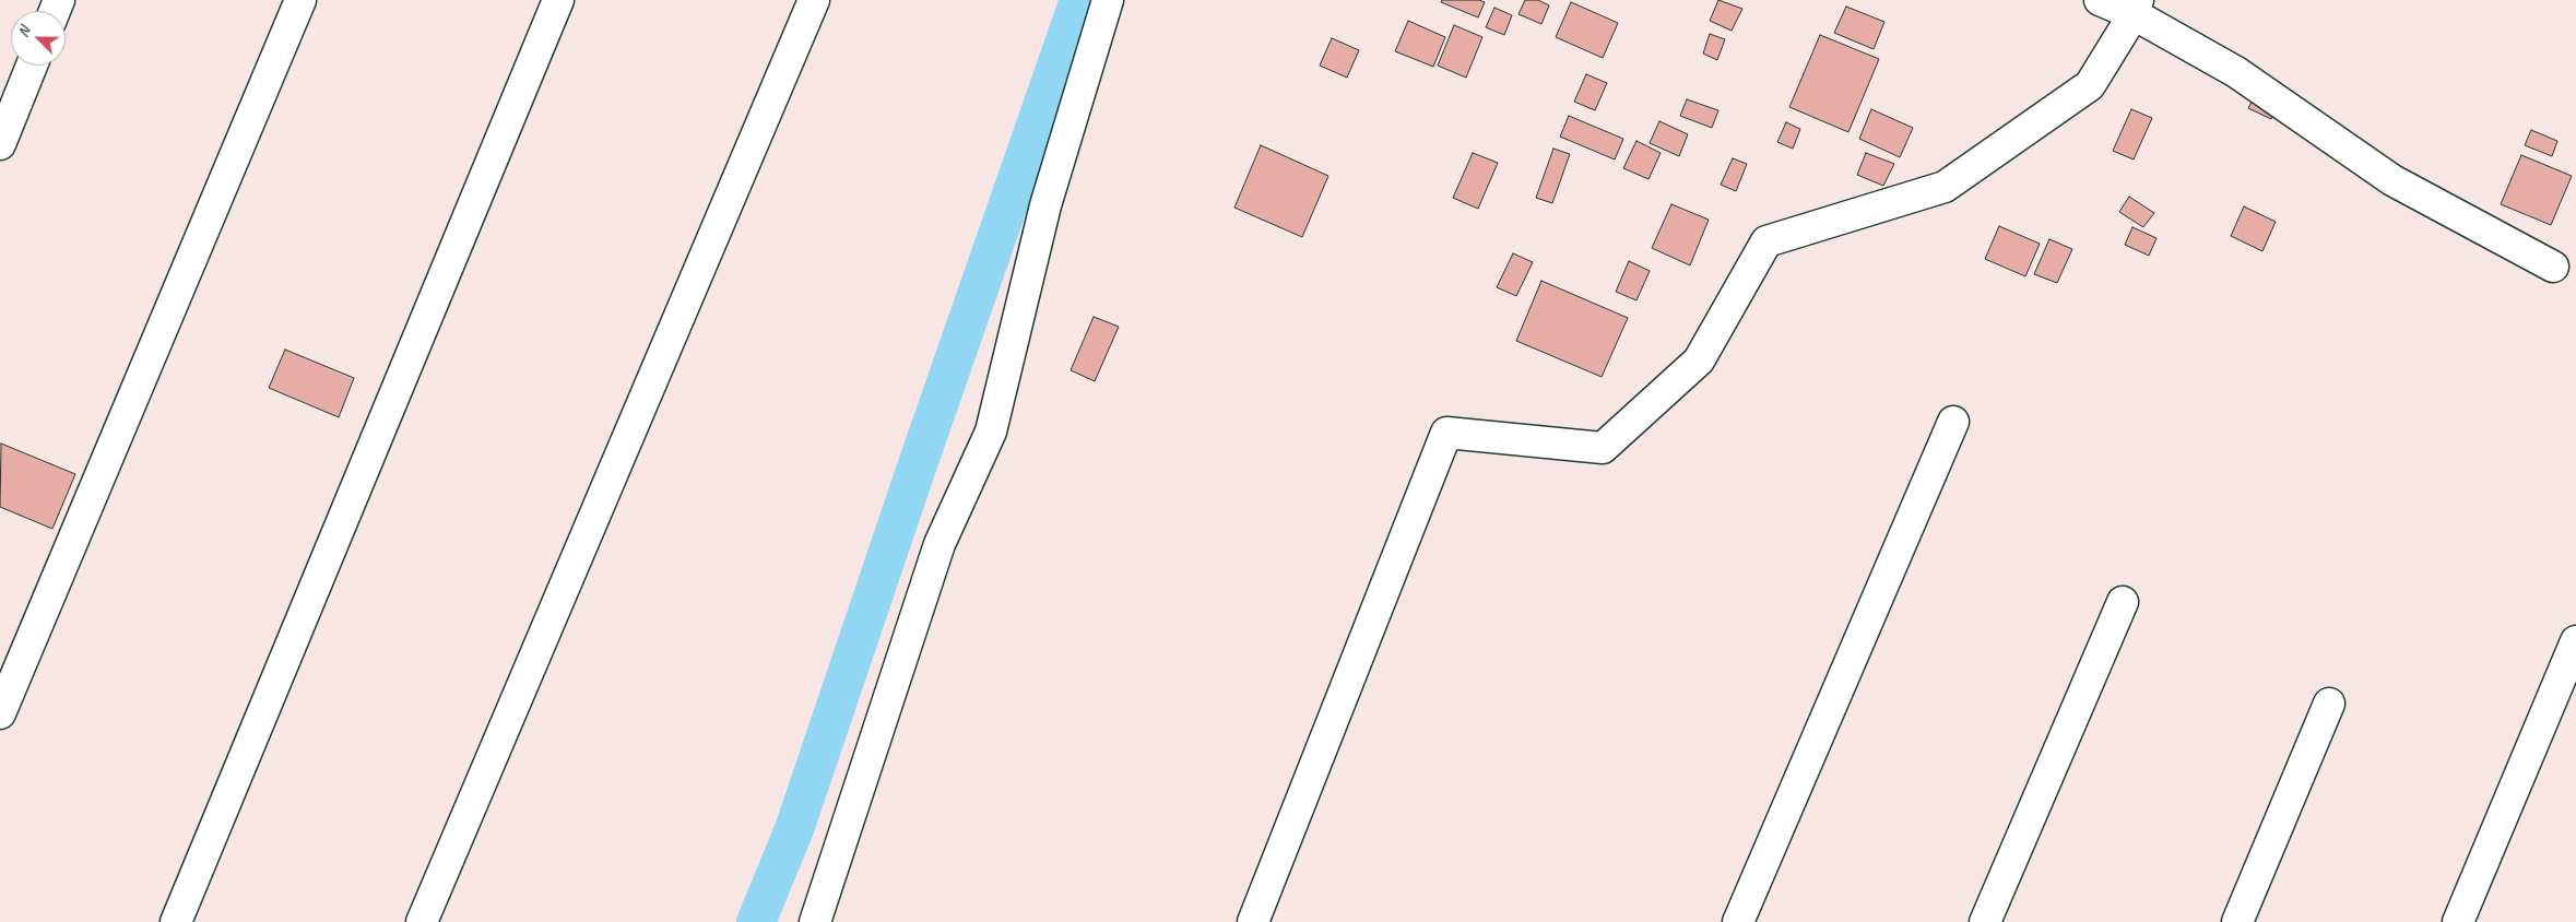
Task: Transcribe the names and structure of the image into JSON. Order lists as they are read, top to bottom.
{
  "north": "top left"
}
